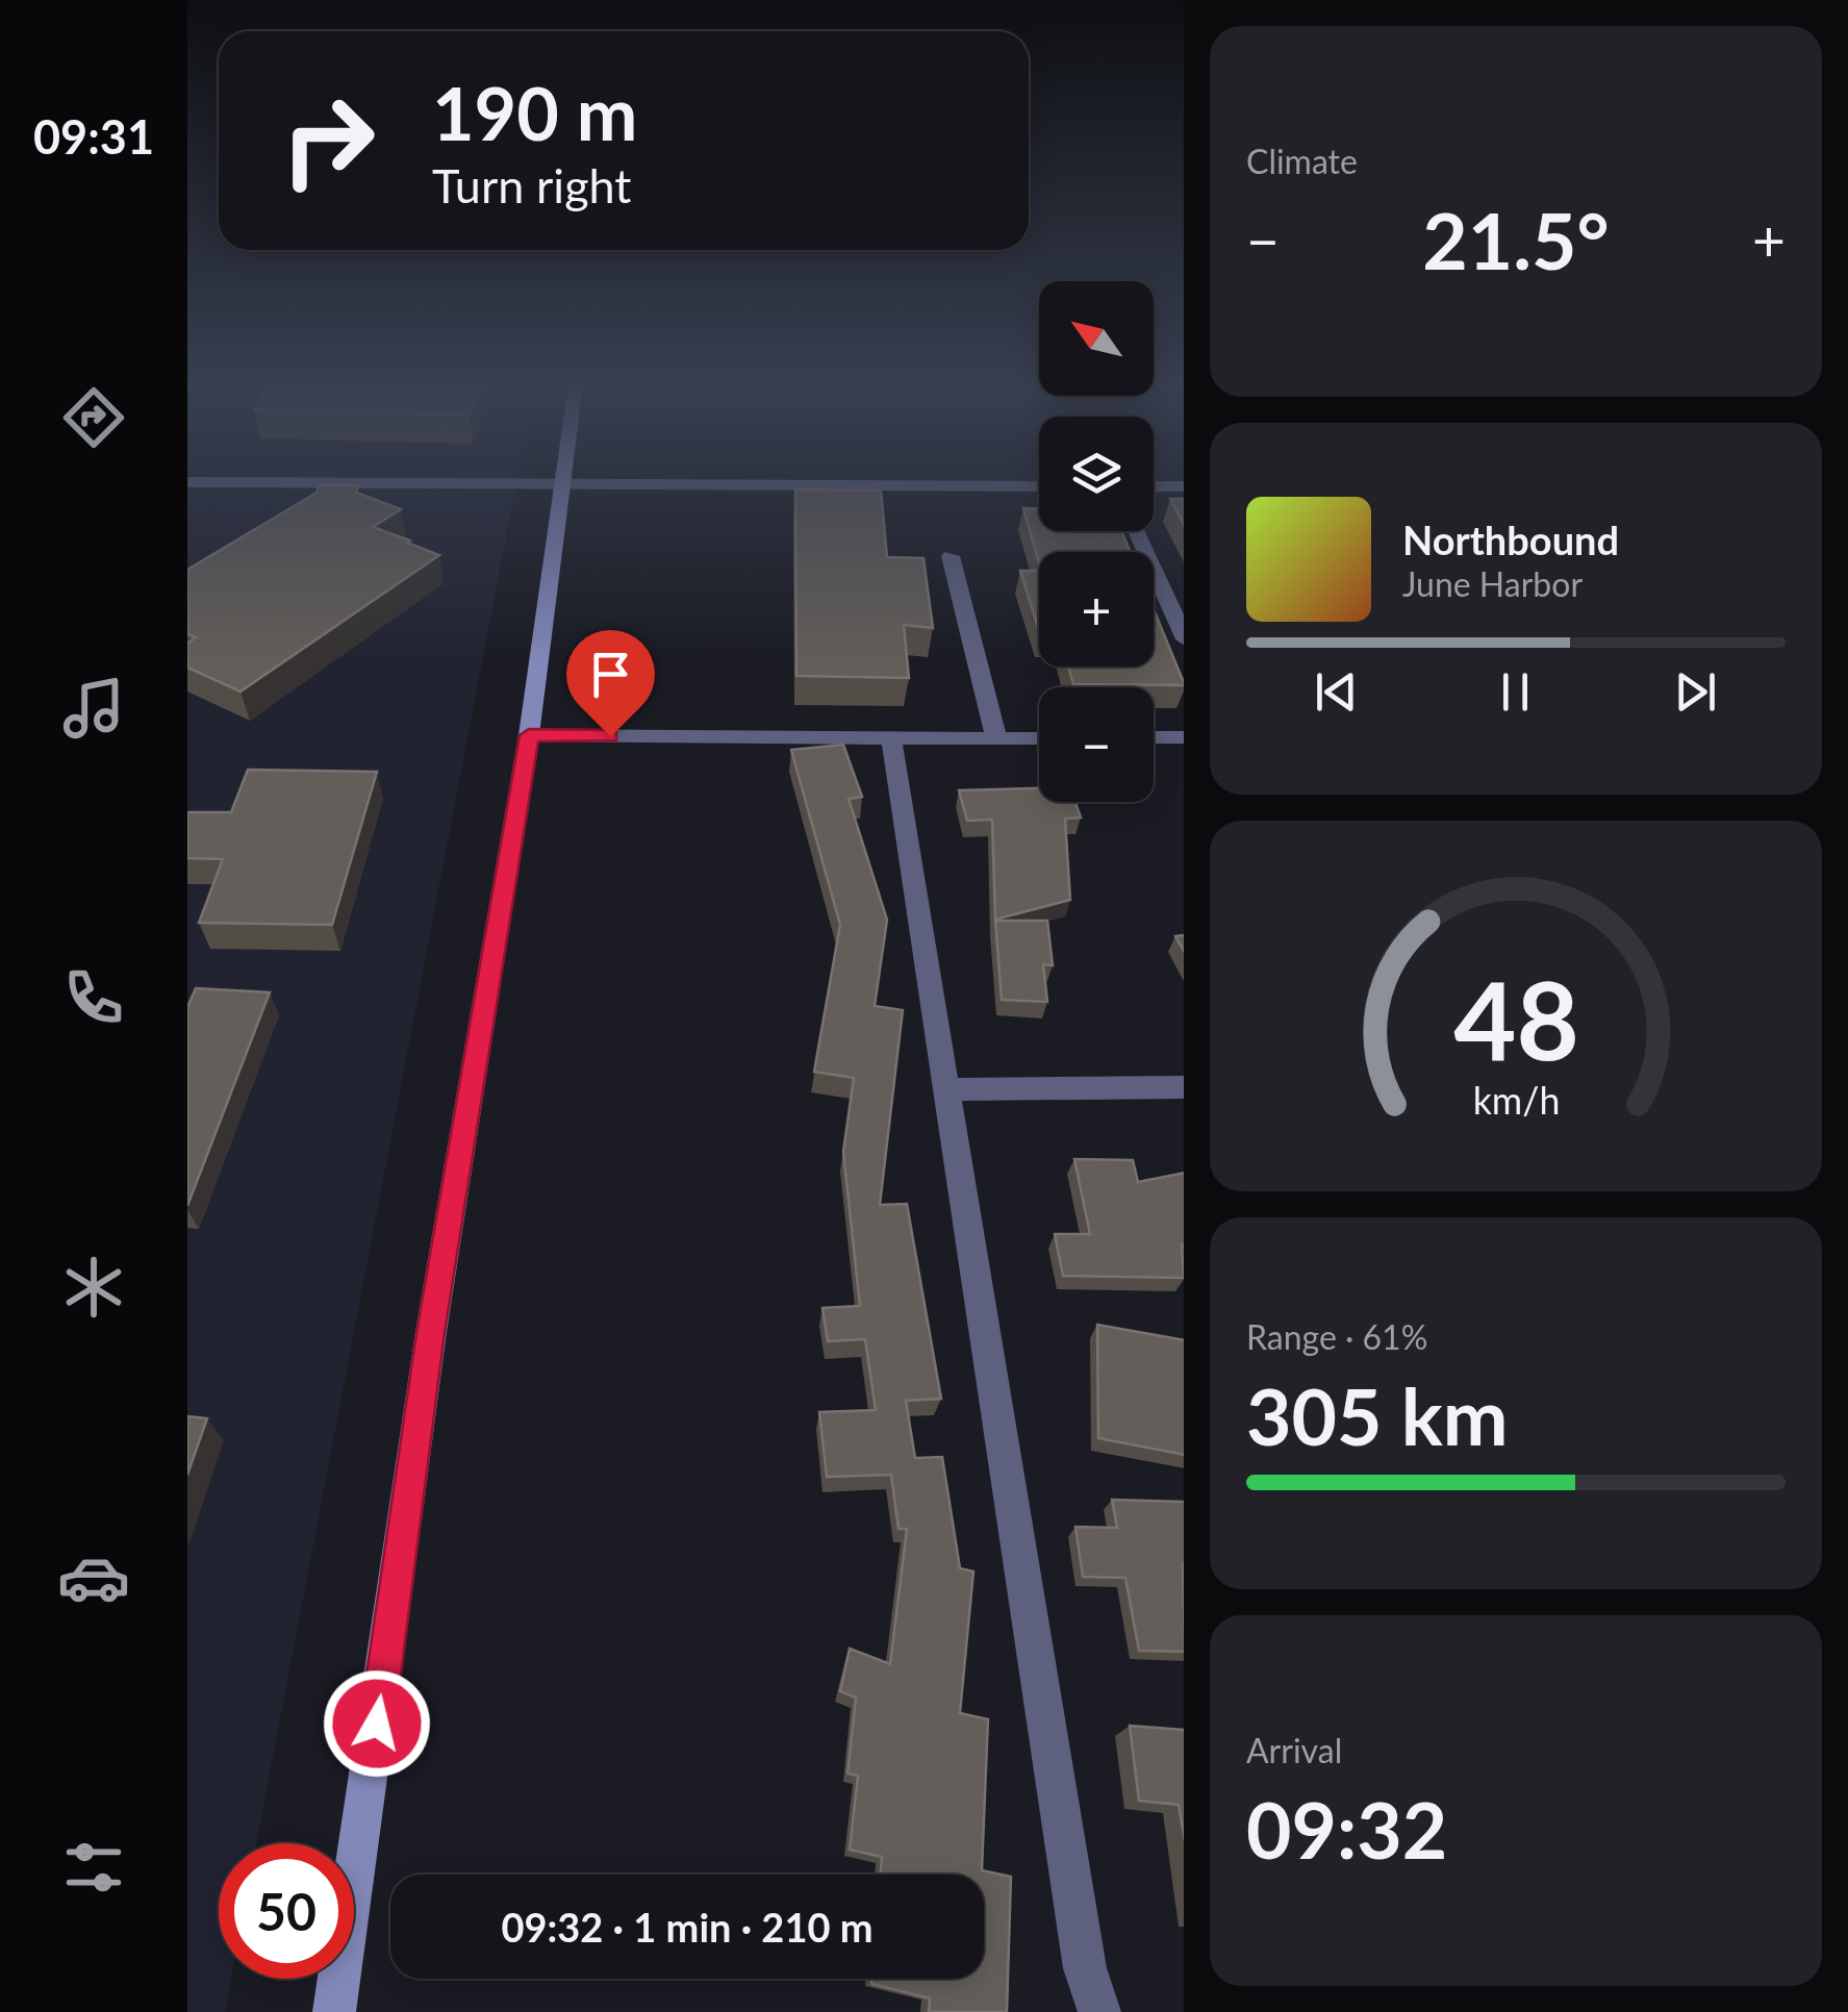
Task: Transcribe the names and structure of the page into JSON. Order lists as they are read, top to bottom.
{
  "north": "top left",
  "page": {
    "tabs": "09:31",
    "tile": [
      "Climate",
      ["Range · 61%", "305 km"],
      ["Arrival", "09:32"]
    ],
    "turn": ["190 m", "Turn right"],
    "heat": ["−", "21.5°", "+"],
    "map_buttons": ["+", "−"],
    "song": ["Northbound", "June Harbor"],
    "limit": "50",
    "trip": "09:32 · 1 min · 210 m",
    "gauge": ["48", "km/h"]
  }
}
